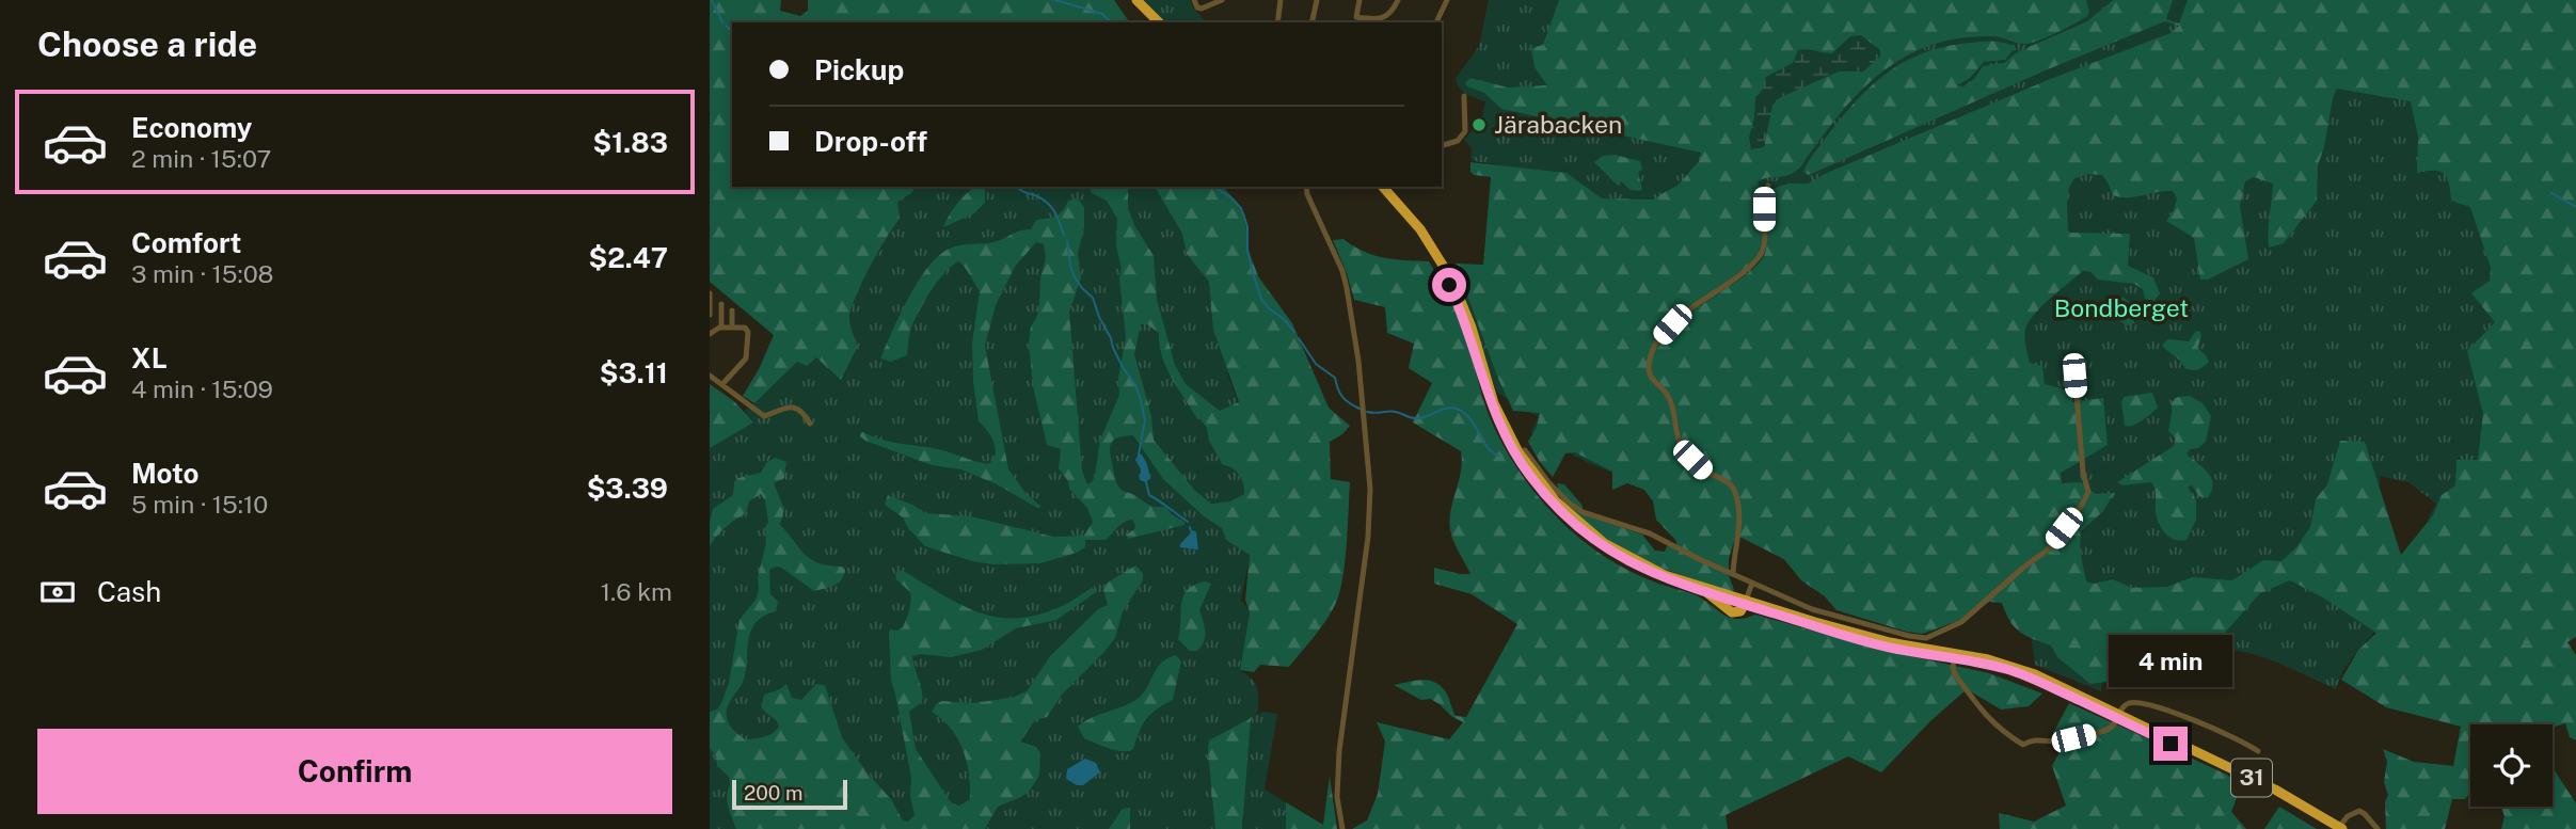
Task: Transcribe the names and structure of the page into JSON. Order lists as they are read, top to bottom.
{
  "streets": {
    "highway": ["31"]
  },
  "parks": ["Bondberget"],
  "places": ["Järabacken"],
  "scale_bar": "200 m",
  "page": {
    "heading": "Choose a ride",
    "banner": ["Pickup", "Drop-off"],
    "list": [
      {
        "name": "Economy",
        "note": "2 min · 15:07",
        "value": "$1.83"
      },
      {
        "name": "Comfort",
        "note": "3 min · 15:08",
        "value": "$2.47"
      },
      {
        "name": "XL",
        "note": "4 min · 15:09",
        "value": "$3.11"
      },
      {
        "name": "Moto",
        "note": "5 min · 15:10",
        "value": "$3.39"
      }
    ],
    "pay": ["Cash", "1.6 km"],
    "bubble": "4 min",
    "buttons": "Confirm",
    "scale": "200 m"
  }
}
